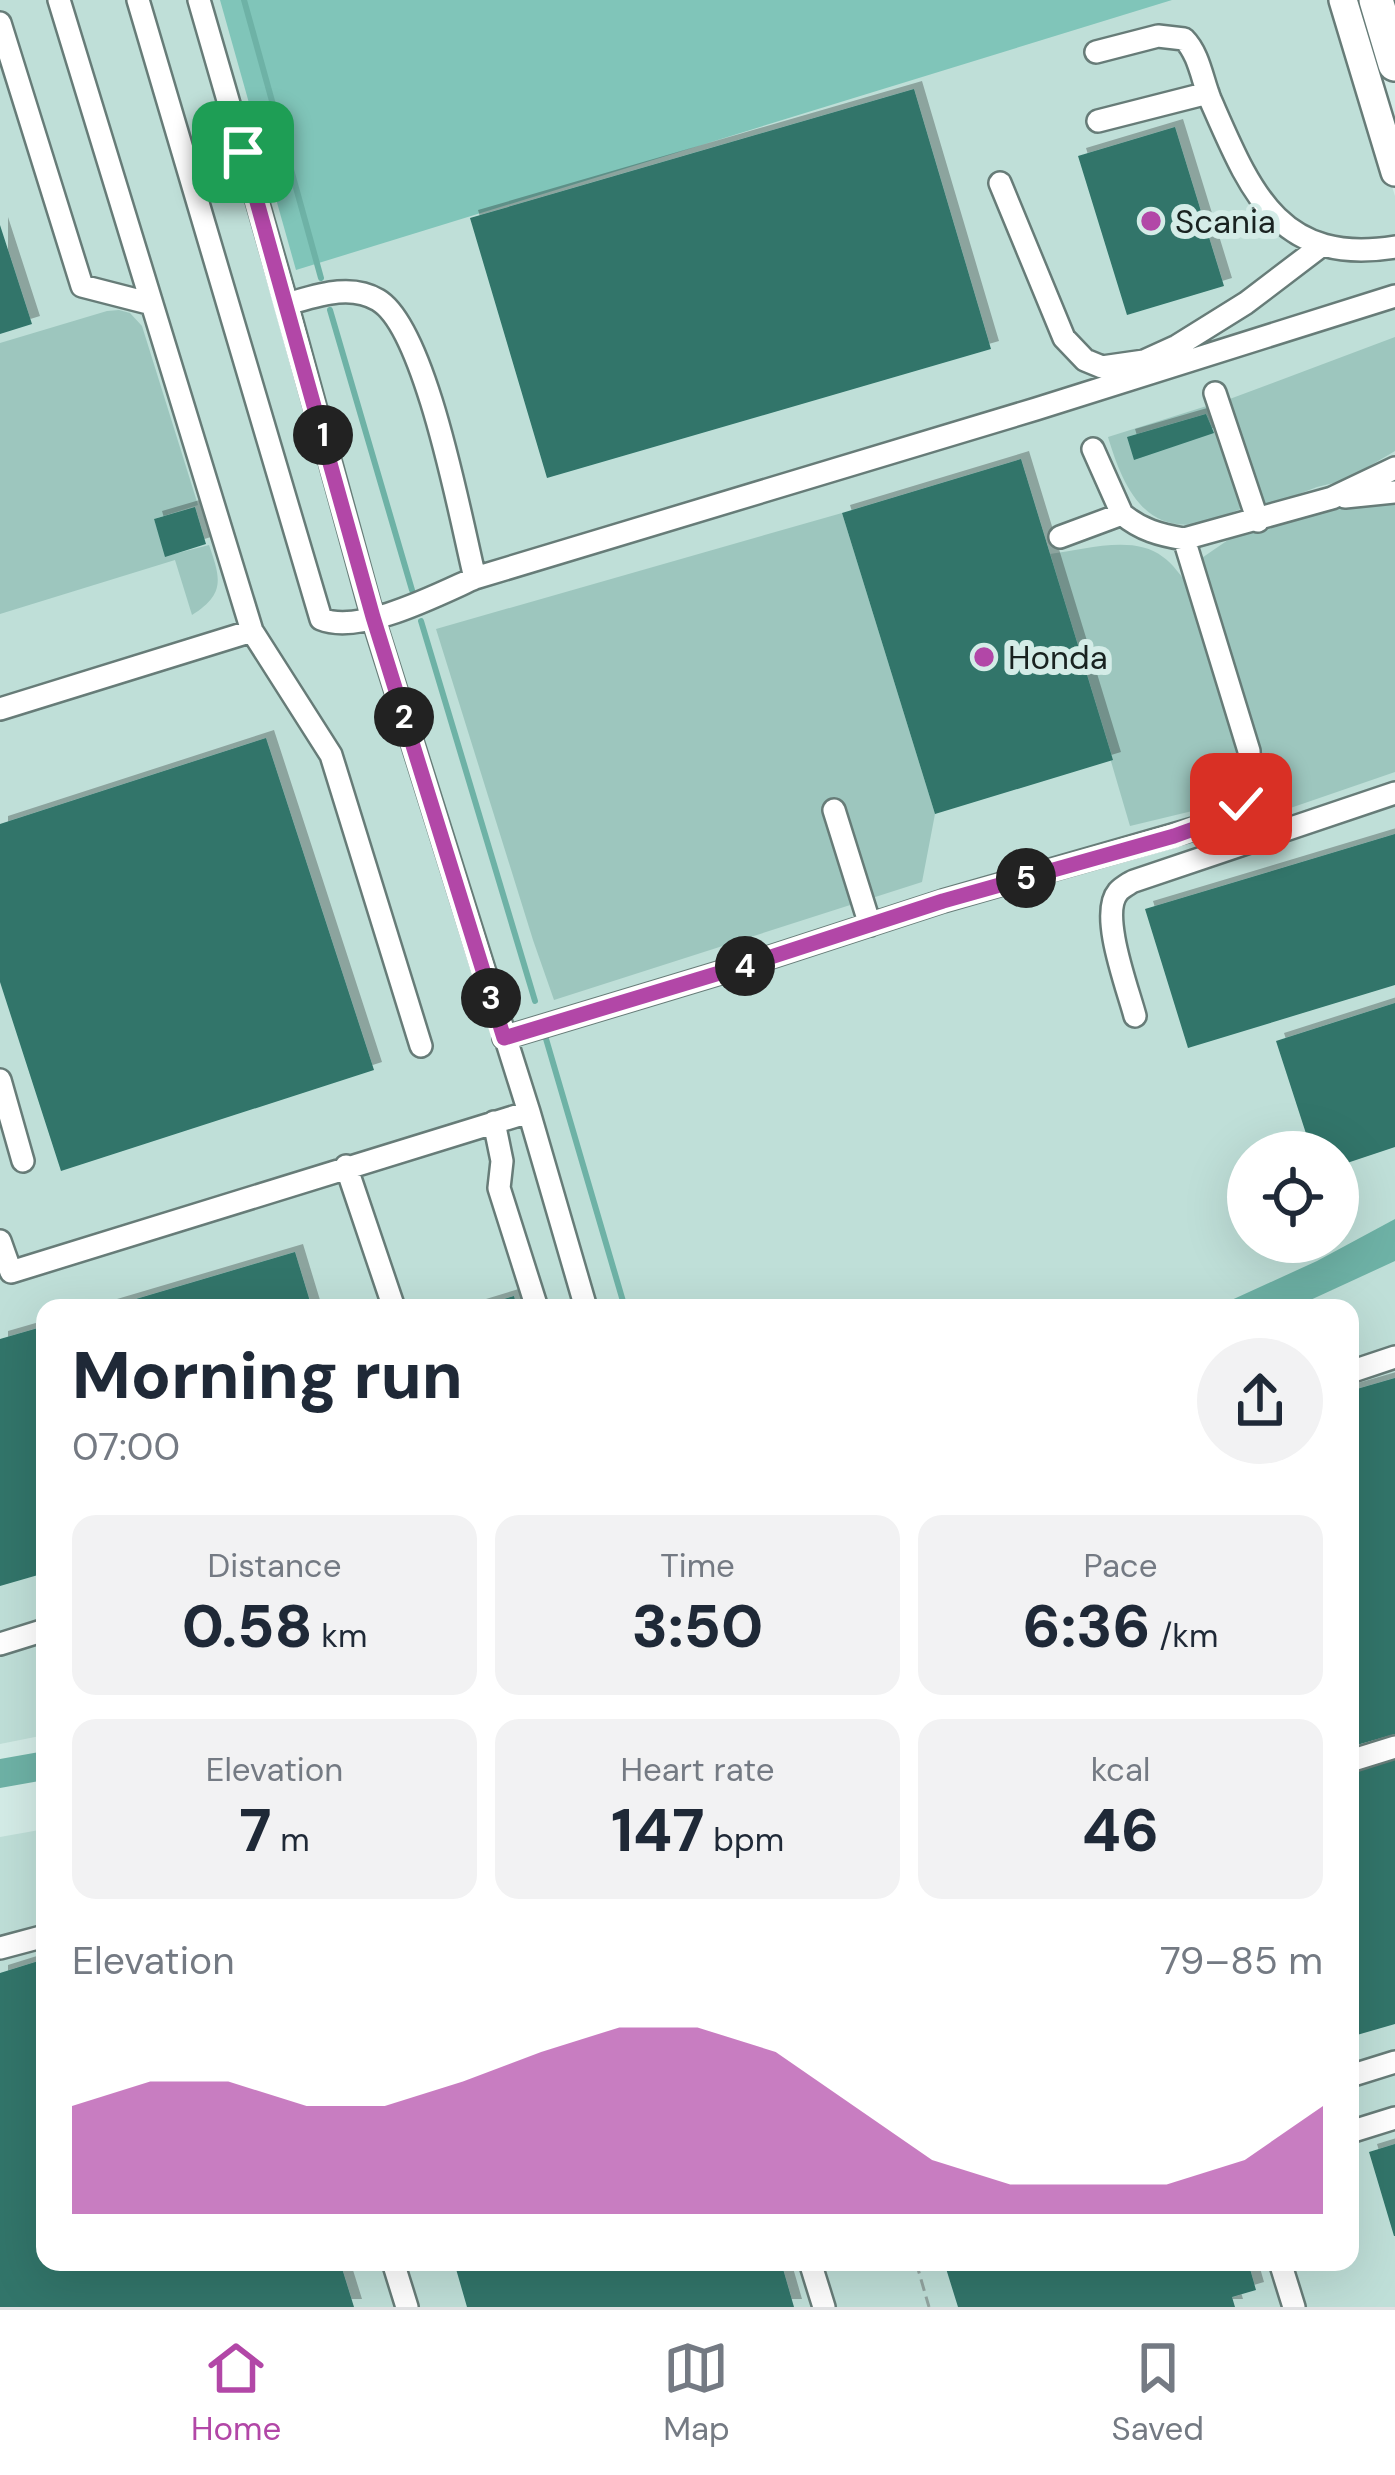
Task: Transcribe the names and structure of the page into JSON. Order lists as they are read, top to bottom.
{
  "places": ["Scania", "Honda"],
  "page": {
    "pins": [
      "1",
      "2",
      "5",
      "4",
      "3"
    ],
    "heading": ["Morning run", "07:00"],
    "stats": [
      ["Distance", "0.58 km"],
      ["Time", "3:50"],
      ["Pace", "6:36 /km"],
      ["Elevation", "7 m"],
      ["Heart rate", "147 bpm"],
      ["kcal", "46"]
    ],
    "chart": ["Elevation", "79–85 m"],
    "tabs": ["Home", "Map", "Saved"]
  }
}
